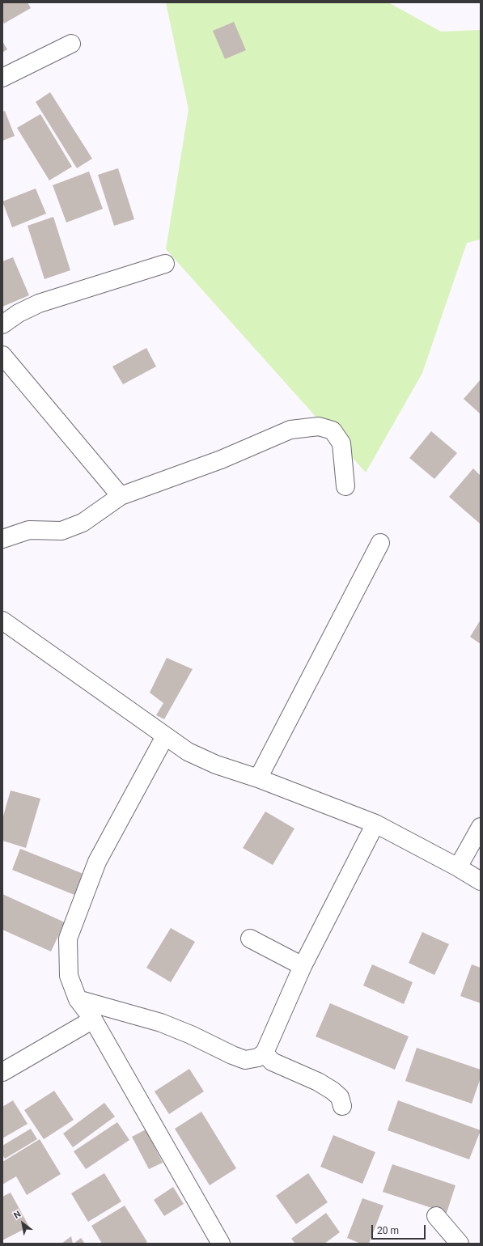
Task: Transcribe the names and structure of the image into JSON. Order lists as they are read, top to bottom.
{
  "scale_bar": "20 m",
  "north": "top left"
}
